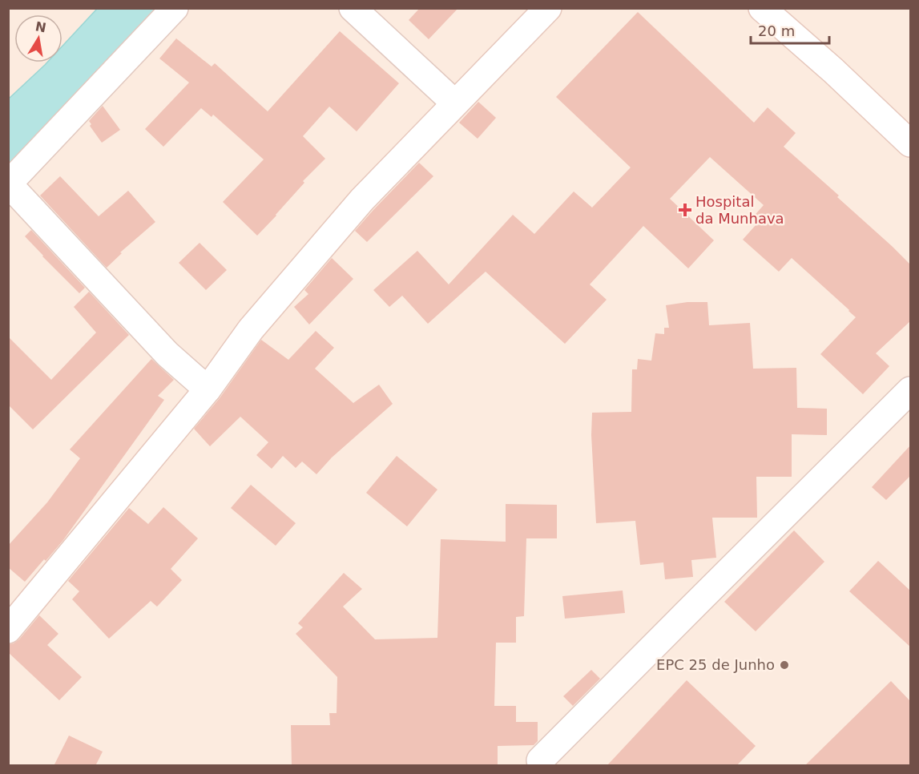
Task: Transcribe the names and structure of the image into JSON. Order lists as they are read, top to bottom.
{
  "places": {
    "health": ["Hospital da Munhava"],
    "other": ["EPC 25 de Junho"]
  },
  "scale_bar": "20 m",
  "north": "top"
}
